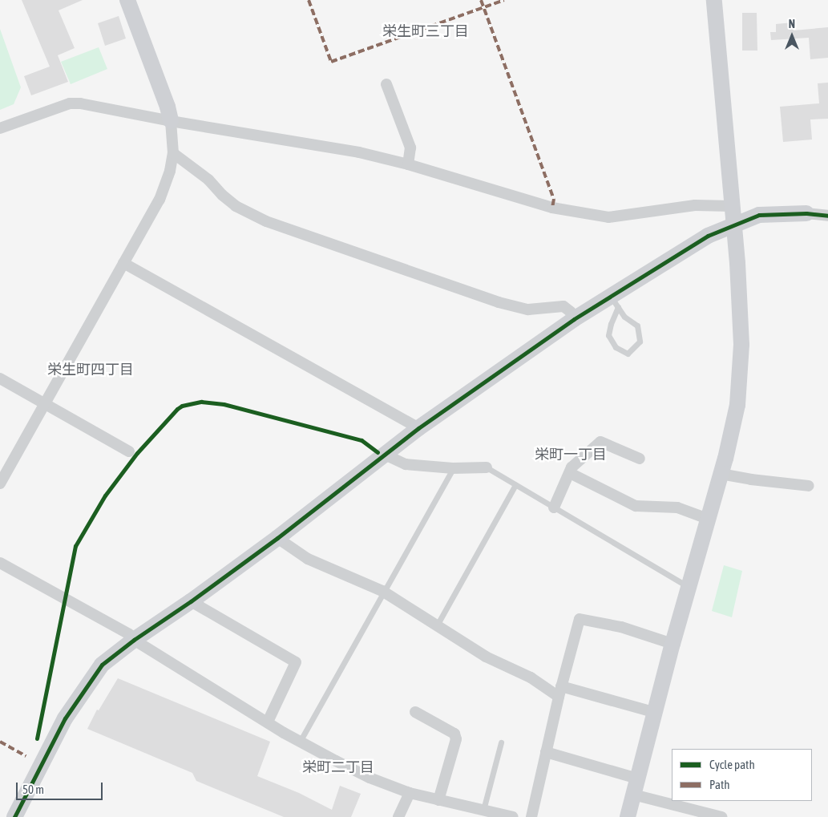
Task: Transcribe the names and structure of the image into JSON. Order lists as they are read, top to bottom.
{
  "districts": [
    "栄生町三丁目",
    "栄生町四丁目",
    "栄町一丁目",
    "栄町二丁目"
  ],
  "legend": ["Cycle path", "Path"],
  "scale_bar": "50 m",
  "north": "top"
}
